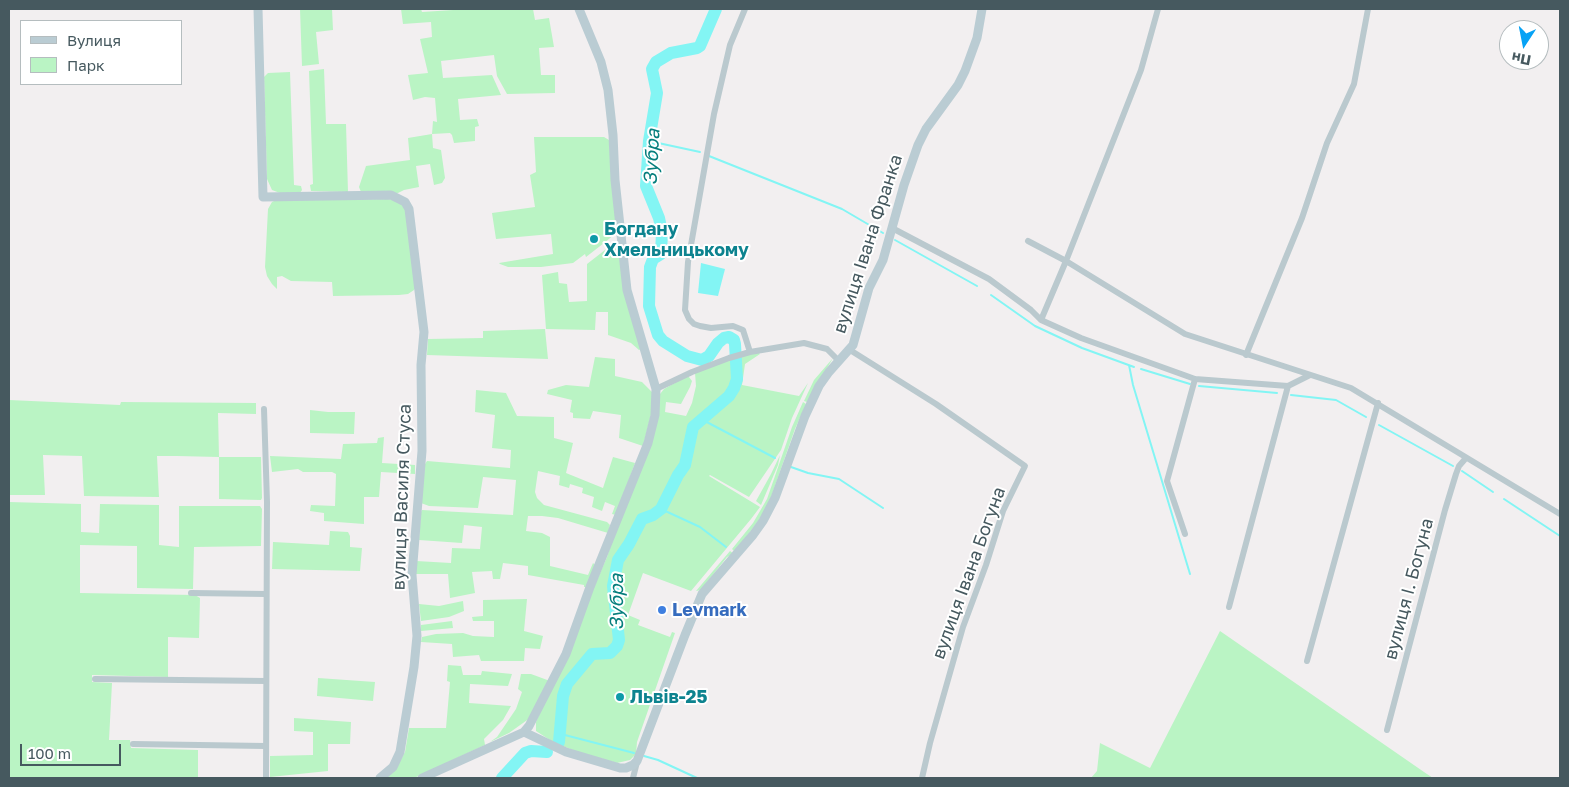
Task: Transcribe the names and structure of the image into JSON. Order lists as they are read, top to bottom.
{
  "streets": {
    "street": [
      "вулиця Івана Франка",
      "вулиця Василя Стуса",
      "вулиця Івана Богуна",
      "вулиця І. Богуна"
    ]
  },
  "crossings": [
    ["вулиця Івана Франка", "вулиця Івана Богуна"]
  ],
  "water": ["Зубра"],
  "places": ["Богдану Хмельницькому", "Levmark", "Львів-25"],
  "legend": ["Вулиця", "Парк"],
  "scale_bar": "100 m",
  "north": "bottom"
}
